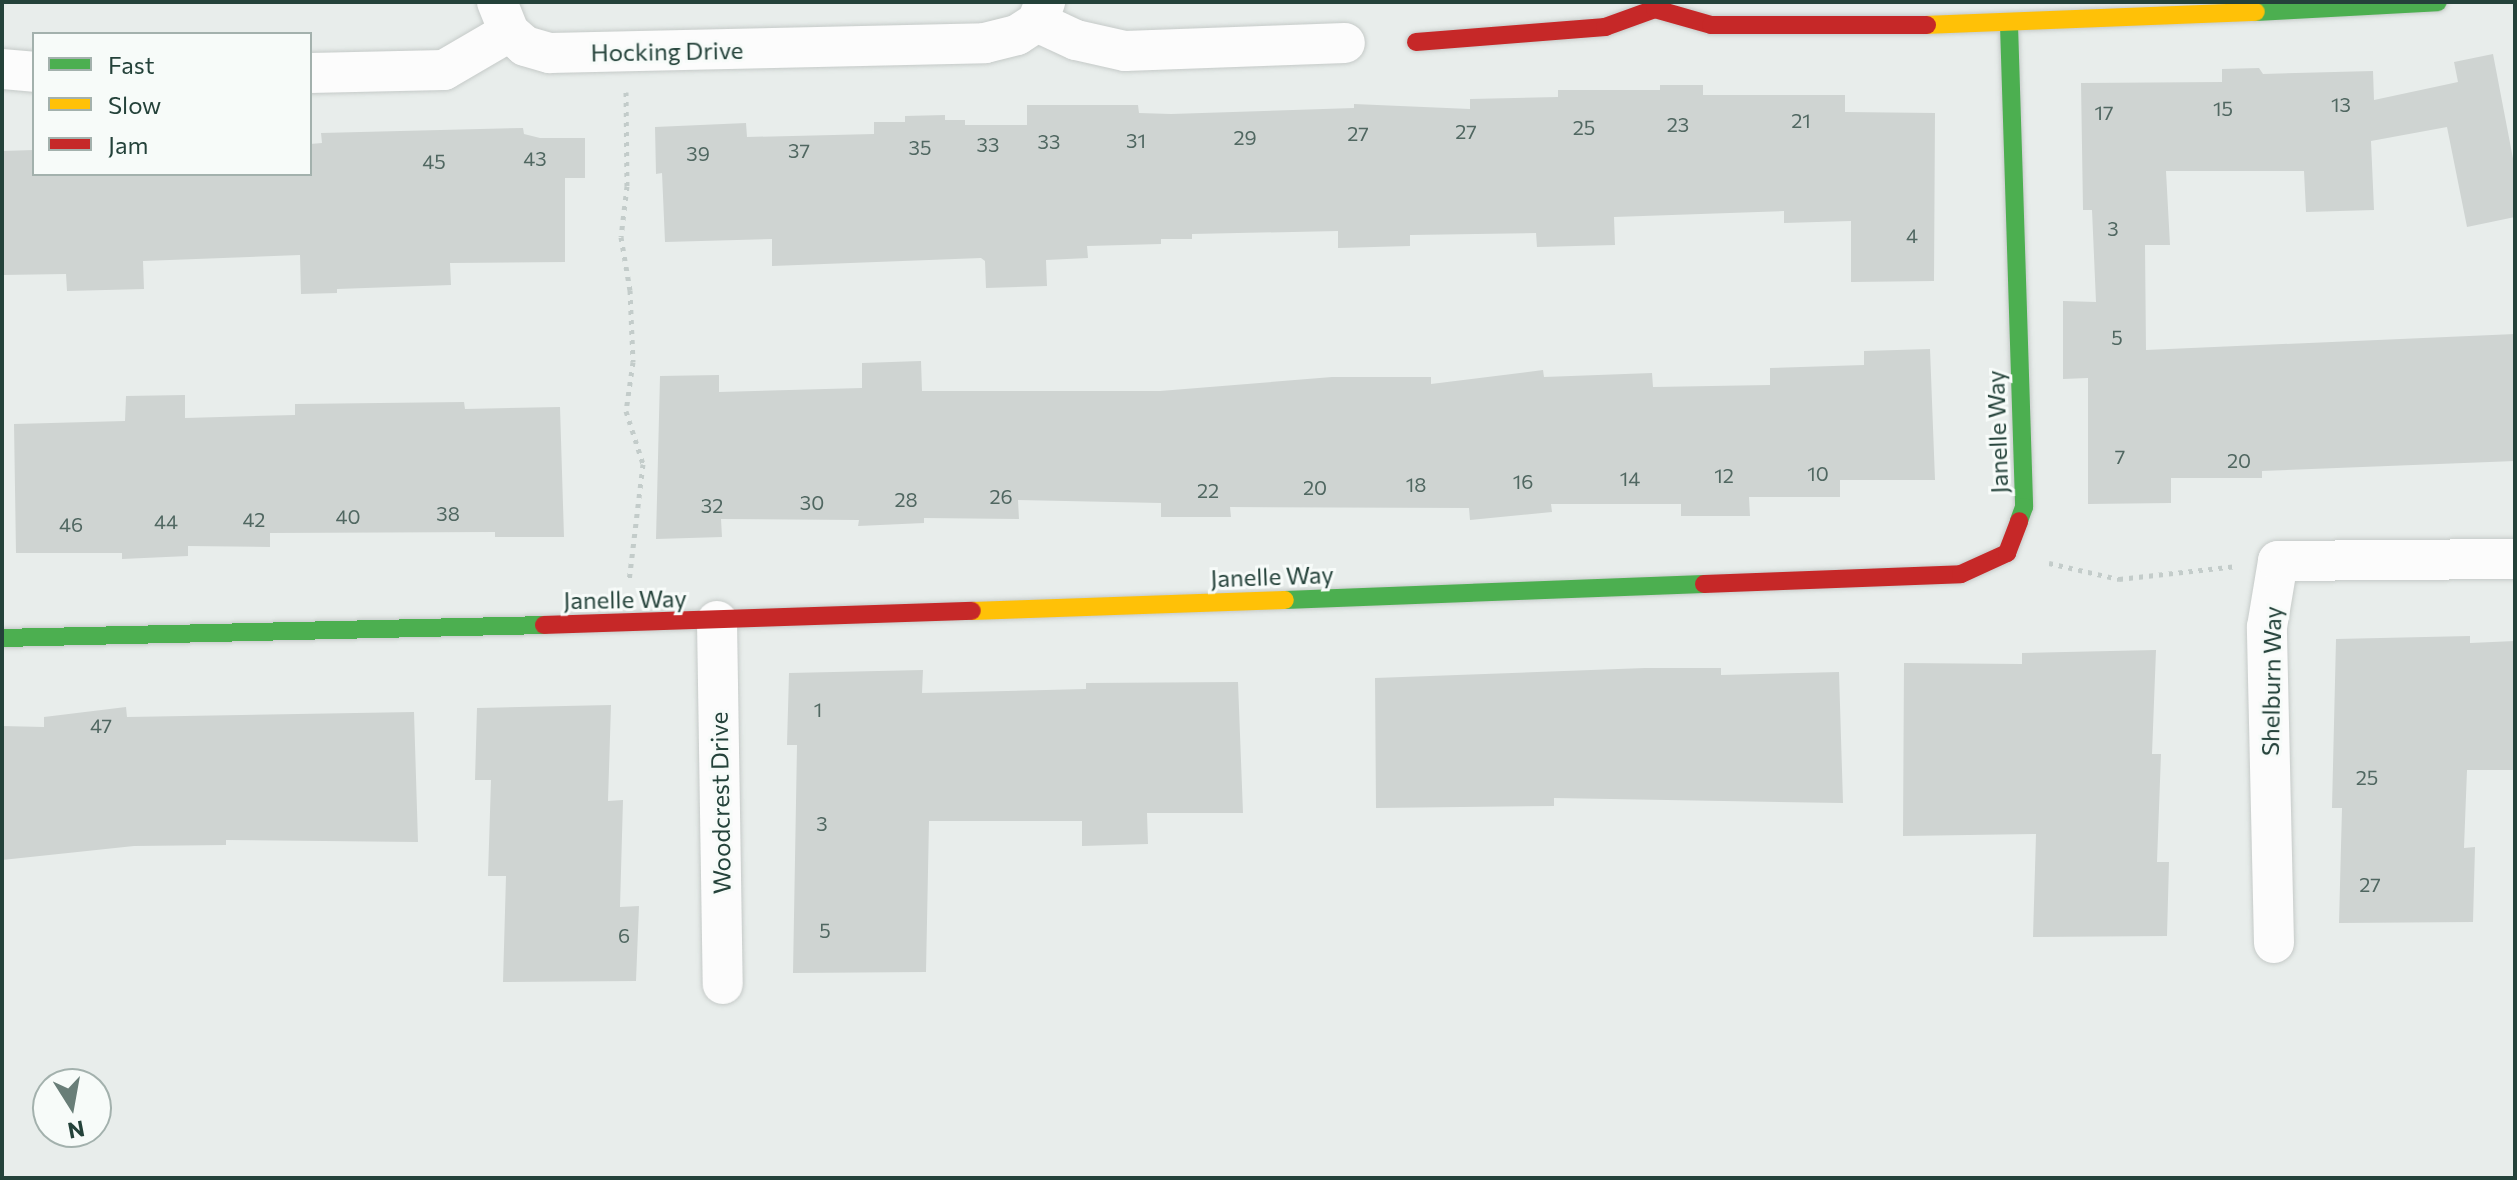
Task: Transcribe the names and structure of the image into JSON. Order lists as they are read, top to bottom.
{
  "streets": {
    "street": [
      "Hocking Drive",
      "Janelle Way",
      "Shelburn Way",
      "Woodcrest Drive"
    ]
  },
  "crossings": [
    ["Janelle Way", "Woodcrest Drive"]
  ],
  "house_numbers": [
    "13",
    "15",
    "17",
    "21",
    "23",
    "25",
    "27",
    "27",
    "29",
    "31",
    "33",
    "33",
    "35",
    "37",
    "39",
    "43",
    "45",
    "3",
    "4",
    "5",
    "7",
    "20",
    "10",
    "12",
    "14",
    "16",
    "18",
    "20",
    "22",
    "26",
    "28",
    "30",
    "32",
    "38",
    "40",
    "42",
    "44",
    "46",
    "1",
    "47",
    "25",
    "3",
    "27",
    "5",
    "6"
  ],
  "legend": ["Fast", "Slow", "Jam"],
  "north": "bottom"
}
